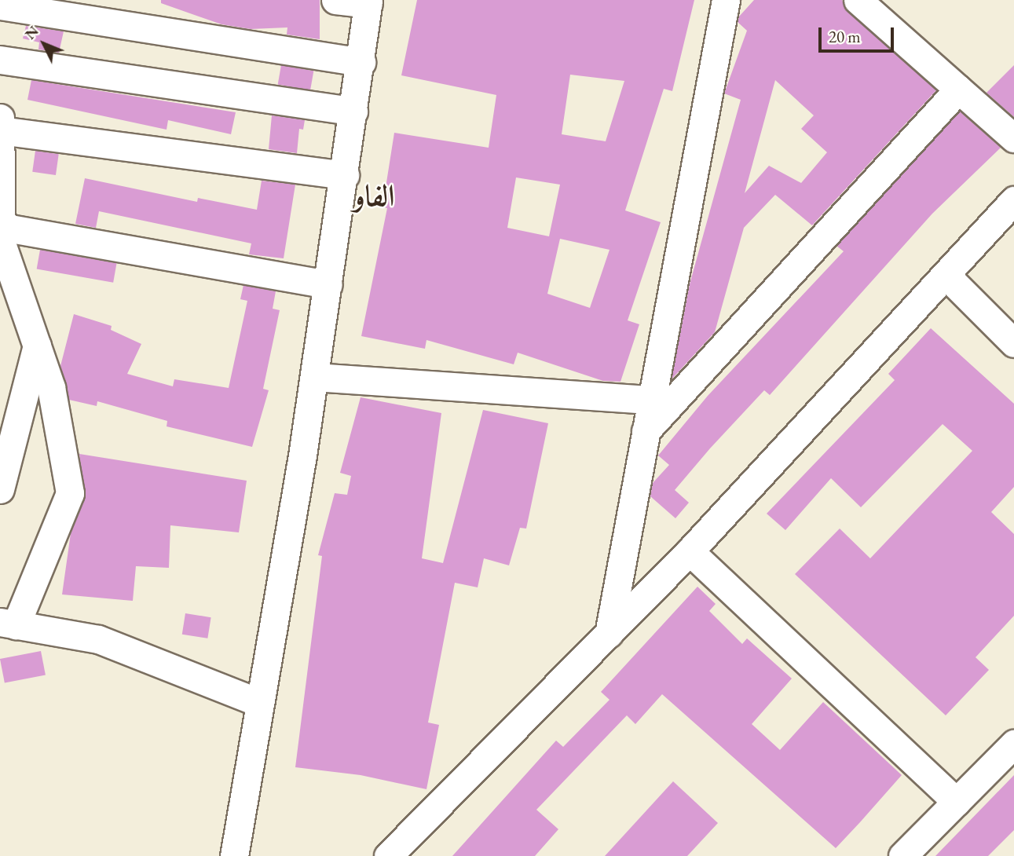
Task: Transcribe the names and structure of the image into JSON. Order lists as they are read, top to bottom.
{
  "districts": ["الفاو"],
  "scale_bar": "20 m",
  "north": "top left"
}
